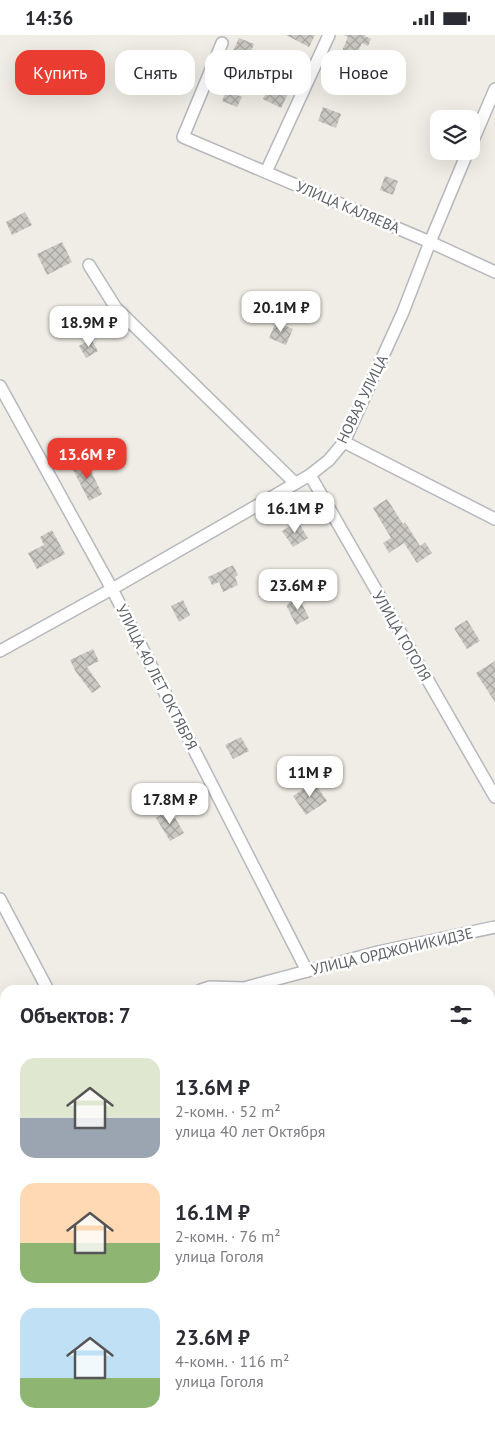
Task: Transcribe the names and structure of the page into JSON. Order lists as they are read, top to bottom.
{
  "streets": {
    "street": [
      "УЛИЦА КАЛЯЕВА",
      "НОВАЯ УЛИЦА",
      "УЛИЦА ГОГОЛЯ",
      "УЛИЦА 40 ЛЕТ ОКТЯБРЯ",
      "УЛИЦА ОРДЖОНИКИДЗЕ"
    ]
  },
  "crossings": [
    ["УЛИЦА КАЛЯЕВА", "НОВАЯ УЛИЦА"],
    ["НОВАЯ УЛИЦА", "УЛИЦА ГОГОЛЯ"],
    ["НОВАЯ УЛИЦА", "УЛИЦА 40 ЛЕТ ОКТЯБРЯ"],
    ["УЛИЦА 40 ЛЕТ ОКТЯБРЯ", "УЛИЦА ОРДЖОНИКИДЗЕ"]
  ],
  "page": {
    "status": "14:36",
    "chip": [
      "Купить",
      "Снять",
      "Фильтры",
      "Новое"
    ],
    "price": [
      "20.1M ₽",
      "18.9M ₽",
      "13.6M ₽",
      "16.1M ₽",
      "23.6M ₽",
      "11M ₽",
      "17.8M ₽"
    ],
    "heading": "Объектов: 7",
    "list": [
      {
        "name": "13.6M ₽",
        "note": "2-комн. · 52 m² · улица 40 лет Октября"
      },
      {
        "name": "16.1M ₽",
        "note": "2-комн. · 76 m² · улица Гоголя"
      },
      {
        "name": "23.6M ₽",
        "note": "4-комн. · 116 m² · улица Гоголя"
      }
    ]
  }
}
